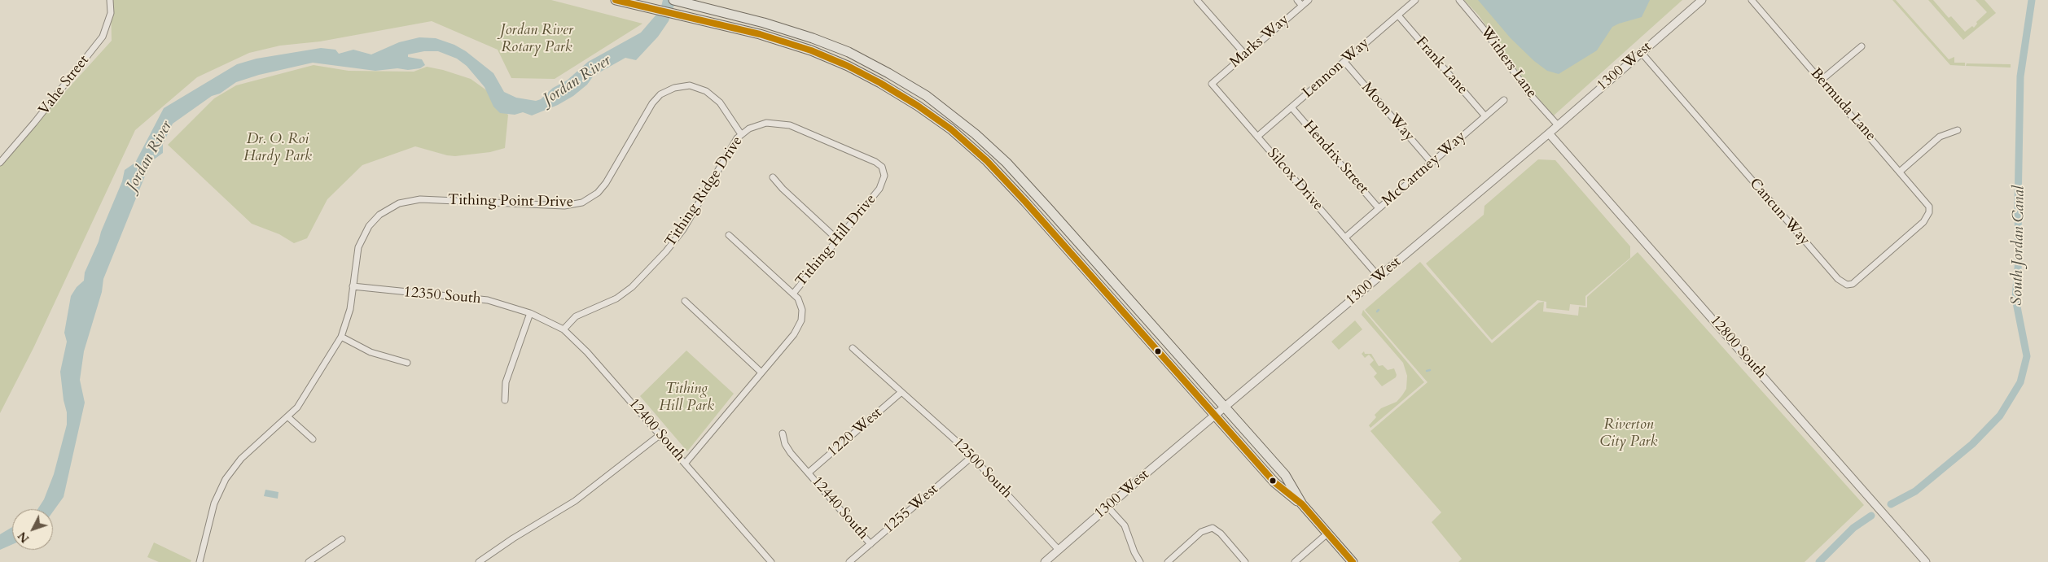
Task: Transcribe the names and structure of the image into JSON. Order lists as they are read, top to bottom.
{
  "streets": {
    "street": [
      "Marks Way",
      "Withers Lane",
      "Frank Lane",
      "1300 West",
      "Lennon Way",
      "Vahe Street",
      "Bermuda Lane",
      "Moon Way",
      "Hendrix Street",
      "McCartney Way",
      "Silcox Drive",
      "Tithing Ridge Drive",
      "Tithing Point Drive",
      "Cancun Way",
      "Tithing Hill Drive",
      "12350 South",
      "12800 South",
      "12400 South",
      "1220 West",
      "12500 South",
      "12440 South",
      "1255 West"
    ]
  },
  "crossings": [
    ["Marks Way", "Silcox Drive"],
    ["Withers Lane", "1300 West"],
    ["Frank Lane", "Lennon Way"],
    ["Frank Lane", "McCartney Way"],
    ["1300 West", "Silcox Drive"],
    ["1300 West", "Cancun Way"],
    ["1300 West", "12800 South"],
    ["1300 West", "12500 South"],
    ["Lennon Way", "Moon Way"],
    ["Lennon Way", "Hendrix Street"],
    ["Lennon Way", "Silcox Drive"],
    ["Bermuda Lane", "Cancun Way"],
    ["Moon Way", "McCartney Way"],
    ["Hendrix Street", "McCartney Way"],
    ["McCartney Way", "Silcox Drive"],
    ["Tithing Ridge Drive", "Tithing Point Drive"],
    ["Tithing Ridge Drive", "Tithing Hill Drive"],
    ["Tithing Ridge Drive", "12400 South"],
    ["Tithing Point Drive", "12350 South"],
    ["Tithing Hill Drive", "12400 South"],
    ["12350 South", "12400 South"],
    ["1220 West", "12500 South"],
    ["1220 West", "12440 South"],
    ["12500 South", "1255 West"],
    ["12440 South", "1255 West"]
  ],
  "water": ["Jordan River", "South Jordan Canal"],
  "parks": [
    "Jordan River Rotary Park",
    "Dr. O. Roi Hardy Park",
    "Tithing Hill Park",
    "Riverton City Park"
  ],
  "north": "bottom left"
}
